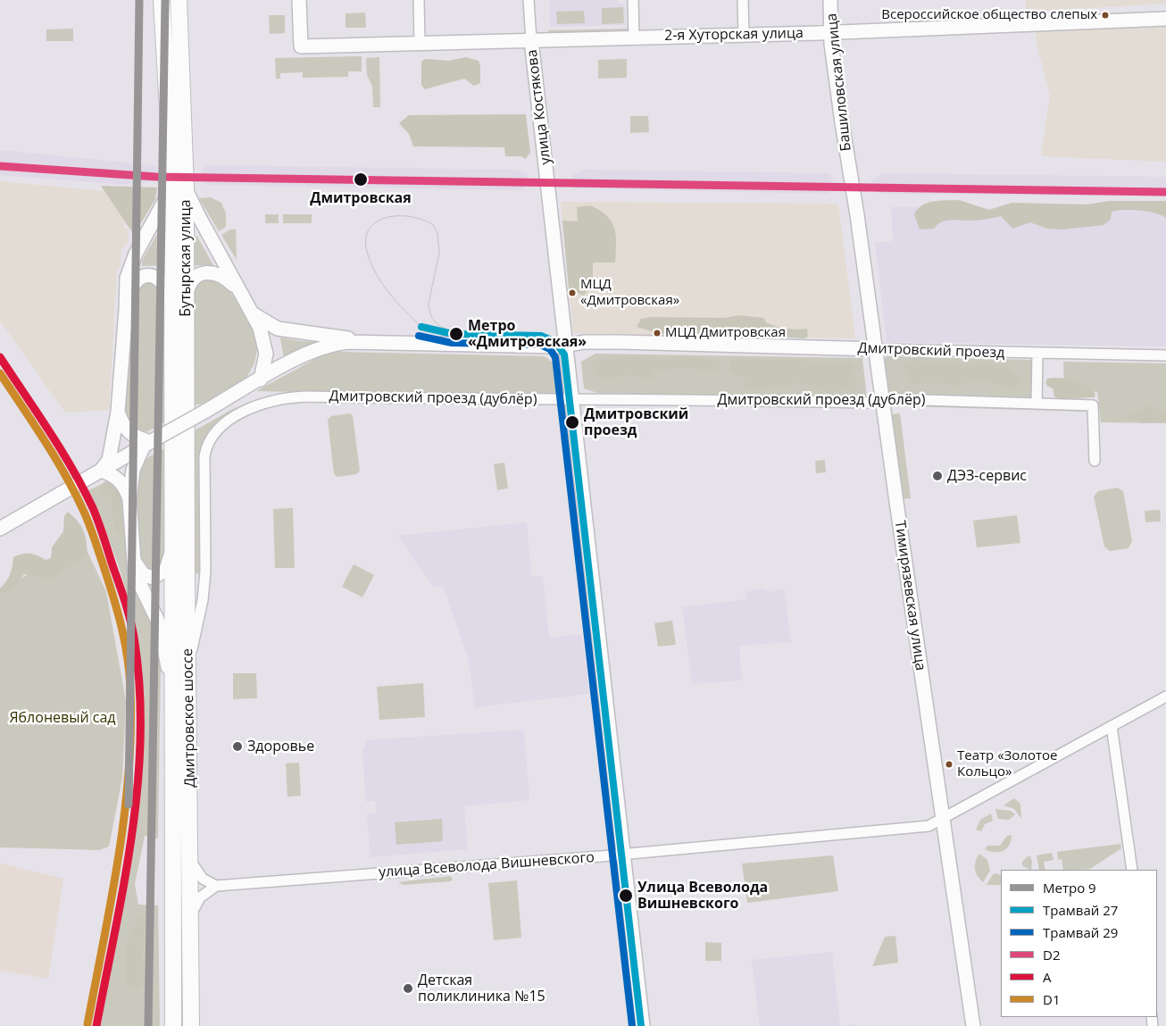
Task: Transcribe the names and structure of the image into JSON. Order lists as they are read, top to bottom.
{
  "streets": {
    "main road": [
      "2-я Хуторская улица",
      "Башиловская улица",
      "улица Костякова",
      "Бутырская улица",
      "Дмитровский проезд",
      "Тимирязевская улица",
      "Дмитровское шоссе"
    ],
    "street": ["Дмитровский проезд (дублёр)", "улица Всеволода Вишневского"]
  },
  "crossings": [
    ["2-я Хуторская улица", "Башиловская улица"],
    ["2-я Хуторская улица", "улица Костякова"],
    ["Башиловская улица", "Тимирязевская улица"],
    ["улица Костякова", "Дмитровский проезд"],
    ["улица Костякова", "Дмитровский проезд (дублёр)"],
    ["улица Костякова", "улица Всеволода Вишневского"],
    ["Бутырская улица", "Дмитровское шоссе"],
    ["Дмитровский проезд", "Тимирязевская улица"],
    ["Дмитровский проезд (дублёр)", "Тимирязевская улица"],
    ["Дмитровский проезд (дублёр)", "Дмитровское шоссе"],
    ["Тимирязевская улица", "улица Всеволода Вишневского"]
  ],
  "parks": ["Яблоневый сад"],
  "places": [
    "Всероссийское общество слепых",
    "Дмитровская",
    "МЦД «Дмитровская»",
    "МЦД Дмитровская",
    "Метро «Дмитровская»",
    "Дмитровский проезд",
    "ДЭЗ-сервис",
    "Здоровье",
    "Театр «Золотое Кольцо»",
    "Улица Всеволода Вишневского",
    "Детская поликлиника №15"
  ],
  "lines": [
    "metro line 9",
    "transit line D2",
    "tram line 27",
    "tram line 29",
    "transit line A",
    "transit line D1"
  ],
  "legend": [
    "Метро 9",
    "Трамвай 27",
    "Трамвай 29",
    "D2",
    "A",
    "D1"
  ]
}
